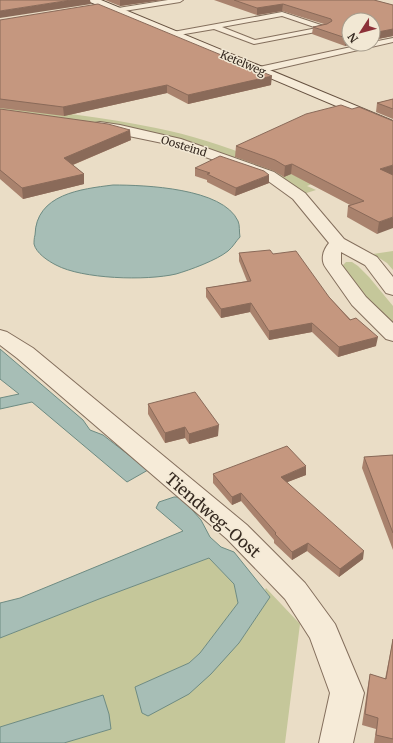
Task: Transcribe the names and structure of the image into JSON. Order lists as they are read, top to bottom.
{
  "streets": {
    "street": ["Ketelweg", "Oosteind", "Tiendweg-Oost"]
  },
  "north": "bottom left"
}
